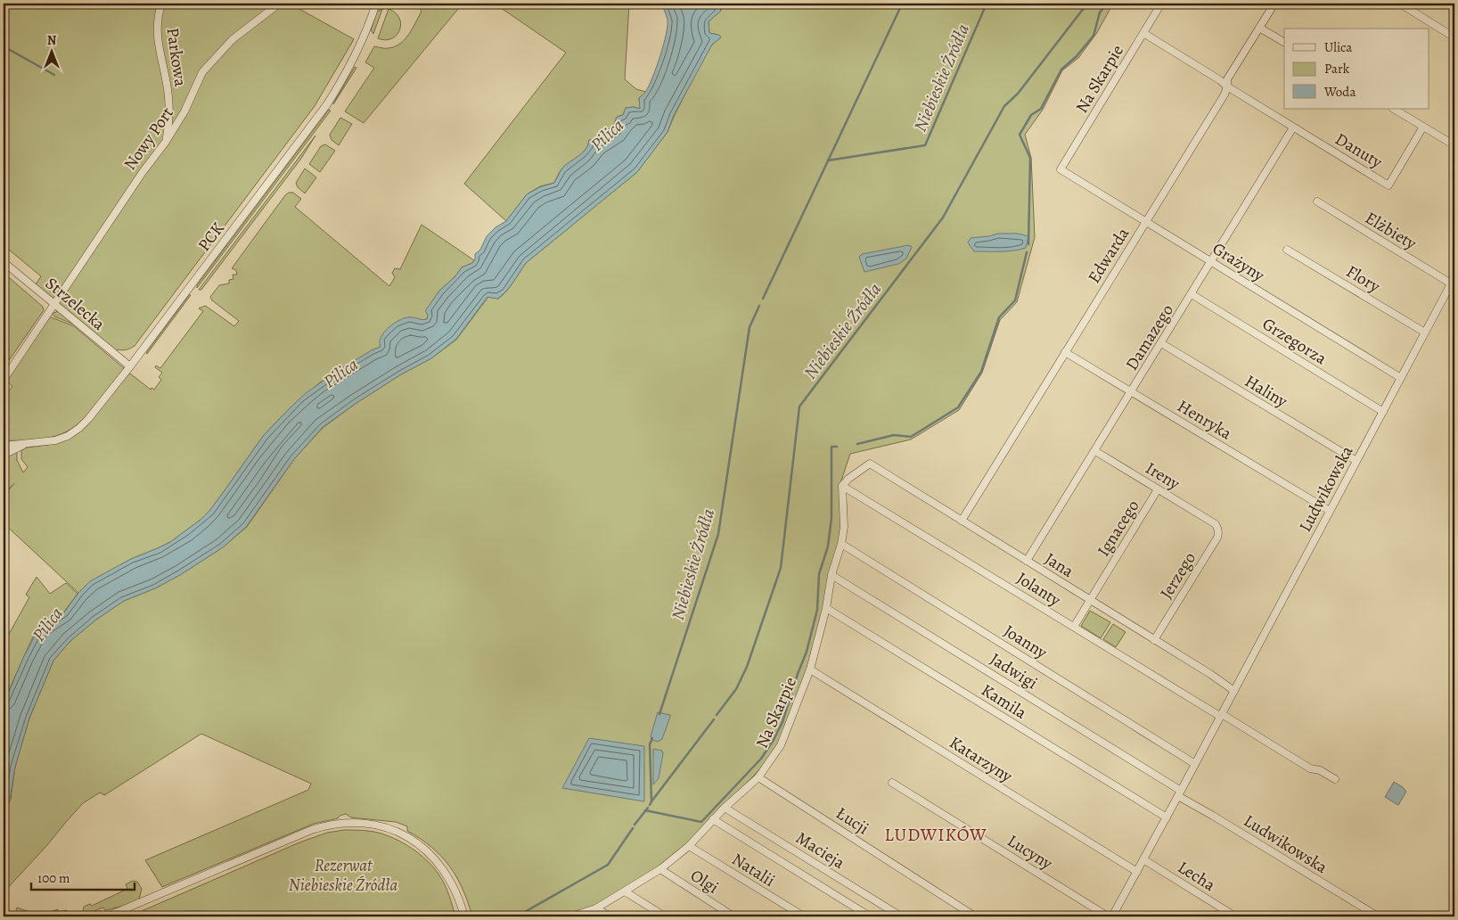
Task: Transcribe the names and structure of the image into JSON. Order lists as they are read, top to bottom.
{
  "streets": {
    "street": [
      "Parkowa",
      "Na Skarpie",
      "Nowy Port",
      "Danuty",
      "Elżbiety",
      "PCK",
      "Edwarda",
      "Grażyny",
      "Flory",
      "Strzelecka",
      "Damazego",
      "Grzegorza",
      "Haliny",
      "Henryka",
      "Ireny",
      "Ludwikowska",
      "Ignacego",
      "Jana",
      "Jerzego",
      "Jolanty",
      "Joanny",
      "Jadwigi",
      "Kamila",
      "Katarzyny",
      "Łucji",
      "Macieja",
      "Lucyny",
      "Natalii",
      "Lecha",
      "Olgi"
    ]
  },
  "crossings": [
    ["Parkowa", "Nowy Port"],
    ["Na Skarpie", "Danuty"],
    ["Na Skarpie", "Grażyny"],
    ["Na Skarpie", "Jana"],
    ["Na Skarpie", "Jolanty"],
    ["Na Skarpie", "Joanny"],
    ["Na Skarpie", "Jadwigi"],
    ["Na Skarpie", "Kamila"],
    ["Na Skarpie", "Katarzyny"],
    ["Na Skarpie", "Łucji"],
    ["Na Skarpie", "Macieja"],
    ["Na Skarpie", "Natalii"],
    ["Na Skarpie", "Olgi"],
    ["Nowy Port", "Strzelecka"],
    ["Danuty", "Edwarda"],
    ["Danuty", "Damazego"],
    ["Elżbiety", "Ludwikowska"],
    ["PCK", "Strzelecka"],
    ["Edwarda", "Grażyny"],
    ["Edwarda", "Henryka"],
    ["Edwarda", "Jana"],
    ["Grażyny", "Damazego"],
    ["Grażyny", "Ludwikowska"],
    ["Flory", "Ludwikowska"],
    ["Damazego", "Grzegorza"],
    ["Damazego", "Haliny"],
    ["Damazego", "Henryka"],
    ["Damazego", "Ireny"],
    ["Damazego", "Jana"],
    ["Grzegorza", "Ludwikowska"],
    ["Haliny", "Ludwikowska"],
    ["Henryka", "Ludwikowska"],
    ["Ireny", "Ignacego"],
    ["Ireny", "Jerzego"],
    ["Ludwikowska", "Jana"],
    ["Ludwikowska", "Jolanty"],
    ["Ludwikowska", "Joanny"],
    ["Ludwikowska", "Jadwigi"],
    ["Ludwikowska", "Kamila"],
    ["Ludwikowska", "Katarzyny"],
    ["Ludwikowska", "Lecha"],
    ["Ignacego", "Jana"],
    ["Ignacego", "Jolanty"],
    ["Jana", "Jerzego"],
    ["Jana", "Jolanty"]
  ],
  "districts": ["LUDWIKÓW"],
  "water": ["Niebieskie Żródła", "Pilica", "Niebieskie Źródła"],
  "parks": ["Rezerwat Niebieskie Źródła"],
  "legend": ["Ulica", "Park", "Woda"],
  "scale_bar": "100 m",
  "north": "top"
}
